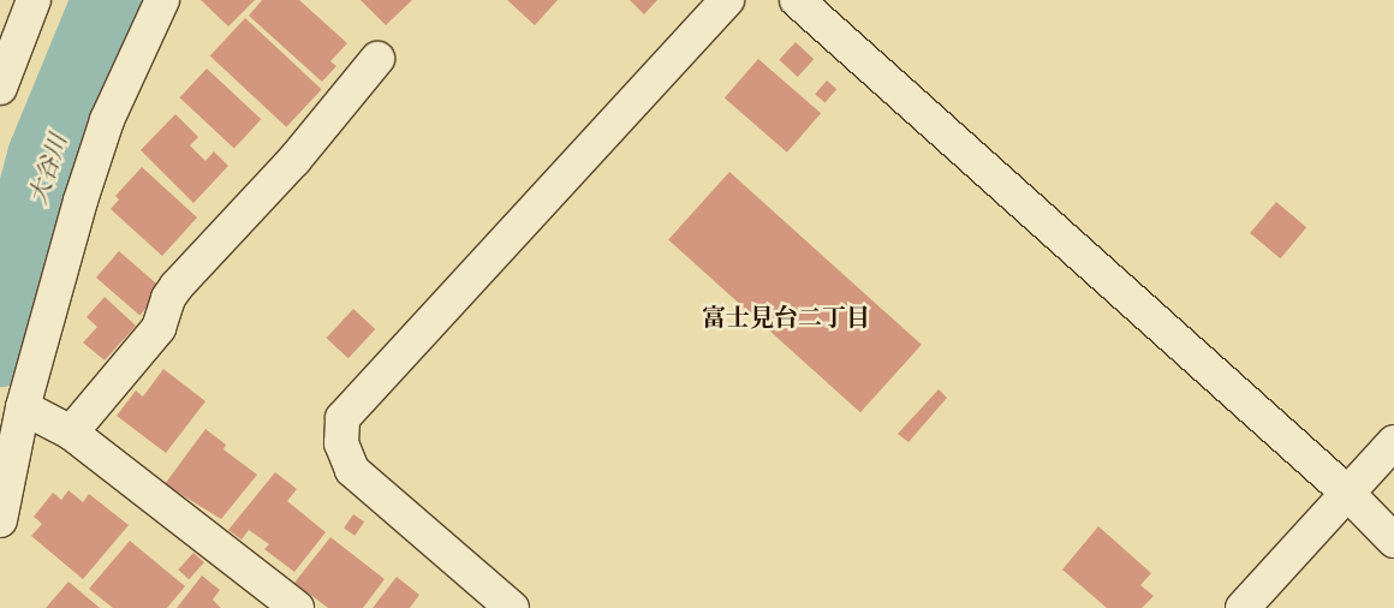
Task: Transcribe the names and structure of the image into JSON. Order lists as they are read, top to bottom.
{
  "districts": ["富士見台二丁目"],
  "water": ["大谷川"]
}
